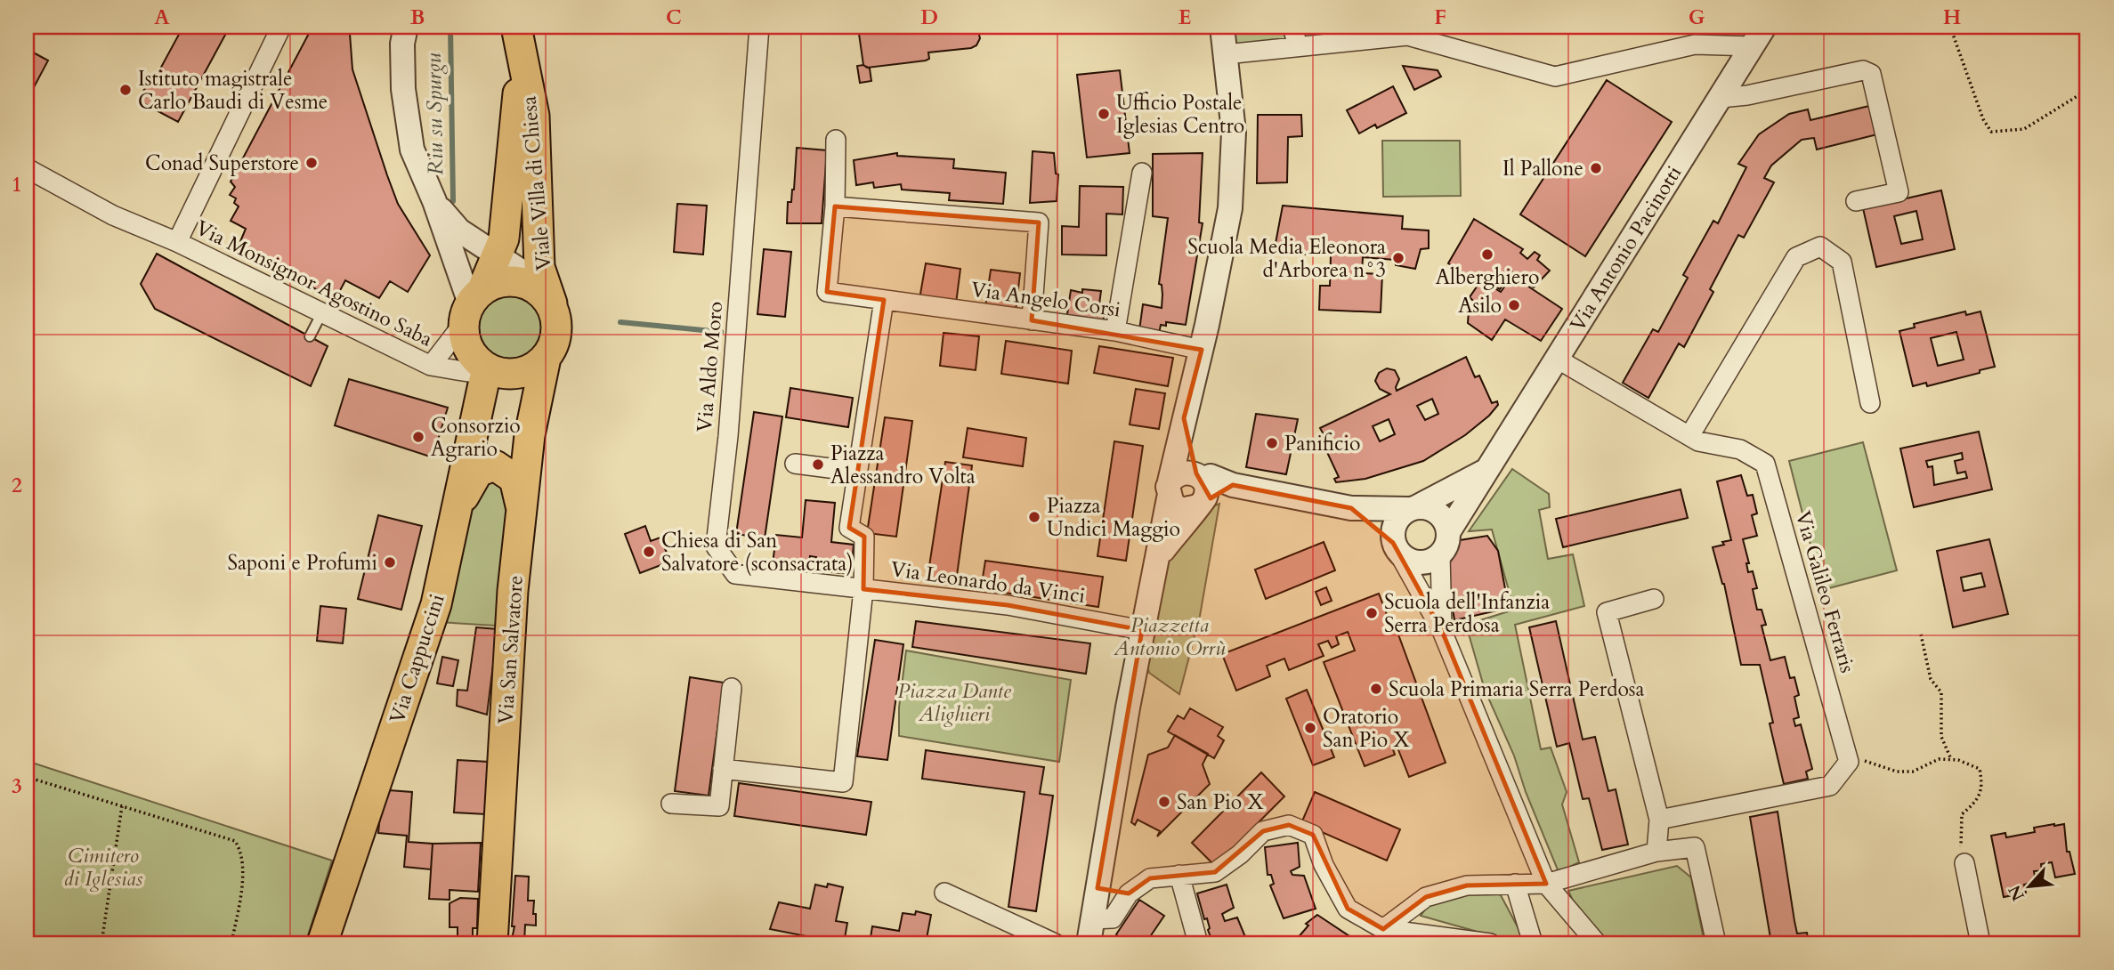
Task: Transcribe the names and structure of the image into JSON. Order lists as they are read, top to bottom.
{
  "streets": {
    "main road": ["Viale Villa di Chiesa", "Via San Salvatore", "Via Cappuccini"],
    "street": [
      "Via Antonio Pacinotti",
      "Via Monsignor Agostino Saba",
      "Via Angelo Corsi",
      "Via Aldo Moro",
      "Via Leonardo da Vinci",
      "Via Galileo Ferraris"
    ]
  },
  "crossings": [
    ["Viale Villa di Chiesa", "Via Monsignor Agostino Saba"],
    ["Viale Villa di Chiesa", "Via San Salvatore"],
    ["Viale Villa di Chiesa", "Via Cappuccini"],
    ["Via Antonio Pacinotti", "Via Galileo Ferraris"],
    ["Via Monsignor Agostino Saba", "Via San Salvatore"],
    ["Via Monsignor Agostino Saba", "Via Cappuccini"],
    ["Via Aldo Moro", "Via Leonardo da Vinci"],
    ["Via San Salvatore", "Via Cappuccini"]
  ],
  "water": ["Riu su Spurgu"],
  "parks": ["Piazzetta Antonio Orrù", "Piazza Dante Alighieri", "Cimitero di Iglesias"],
  "places": [
    "Istituto magistrale Carlo Baudi di Vesme",
    "Ufficio Postale Iglesias Centro",
    "Conad Superstore",
    "Il Pallone",
    "Alberghiero",
    "Scuola Media Eleonora d'Arborea n°3",
    "Asilo",
    "Consorzio Agrario",
    "Panificio",
    "Piazza Alessandro Volta",
    "Piazza Undici Maggio",
    "Chiesa di San Salvatore (sconsacrata)",
    "Saponi e Profumi",
    "Scuola dell'Infanzia Serra Perdosa",
    "Scuola Primaria Serra Perdosa",
    "Oratorio San Pio X",
    "San Pio X"
  ],
  "north": "bottom left",
  "grid": {
    "columns": [
      "A",
      "B",
      "C",
      "D",
      "E",
      "F",
      "G",
      "H"
    ],
    "rows": ["1", "2", "3"]
  }
}
